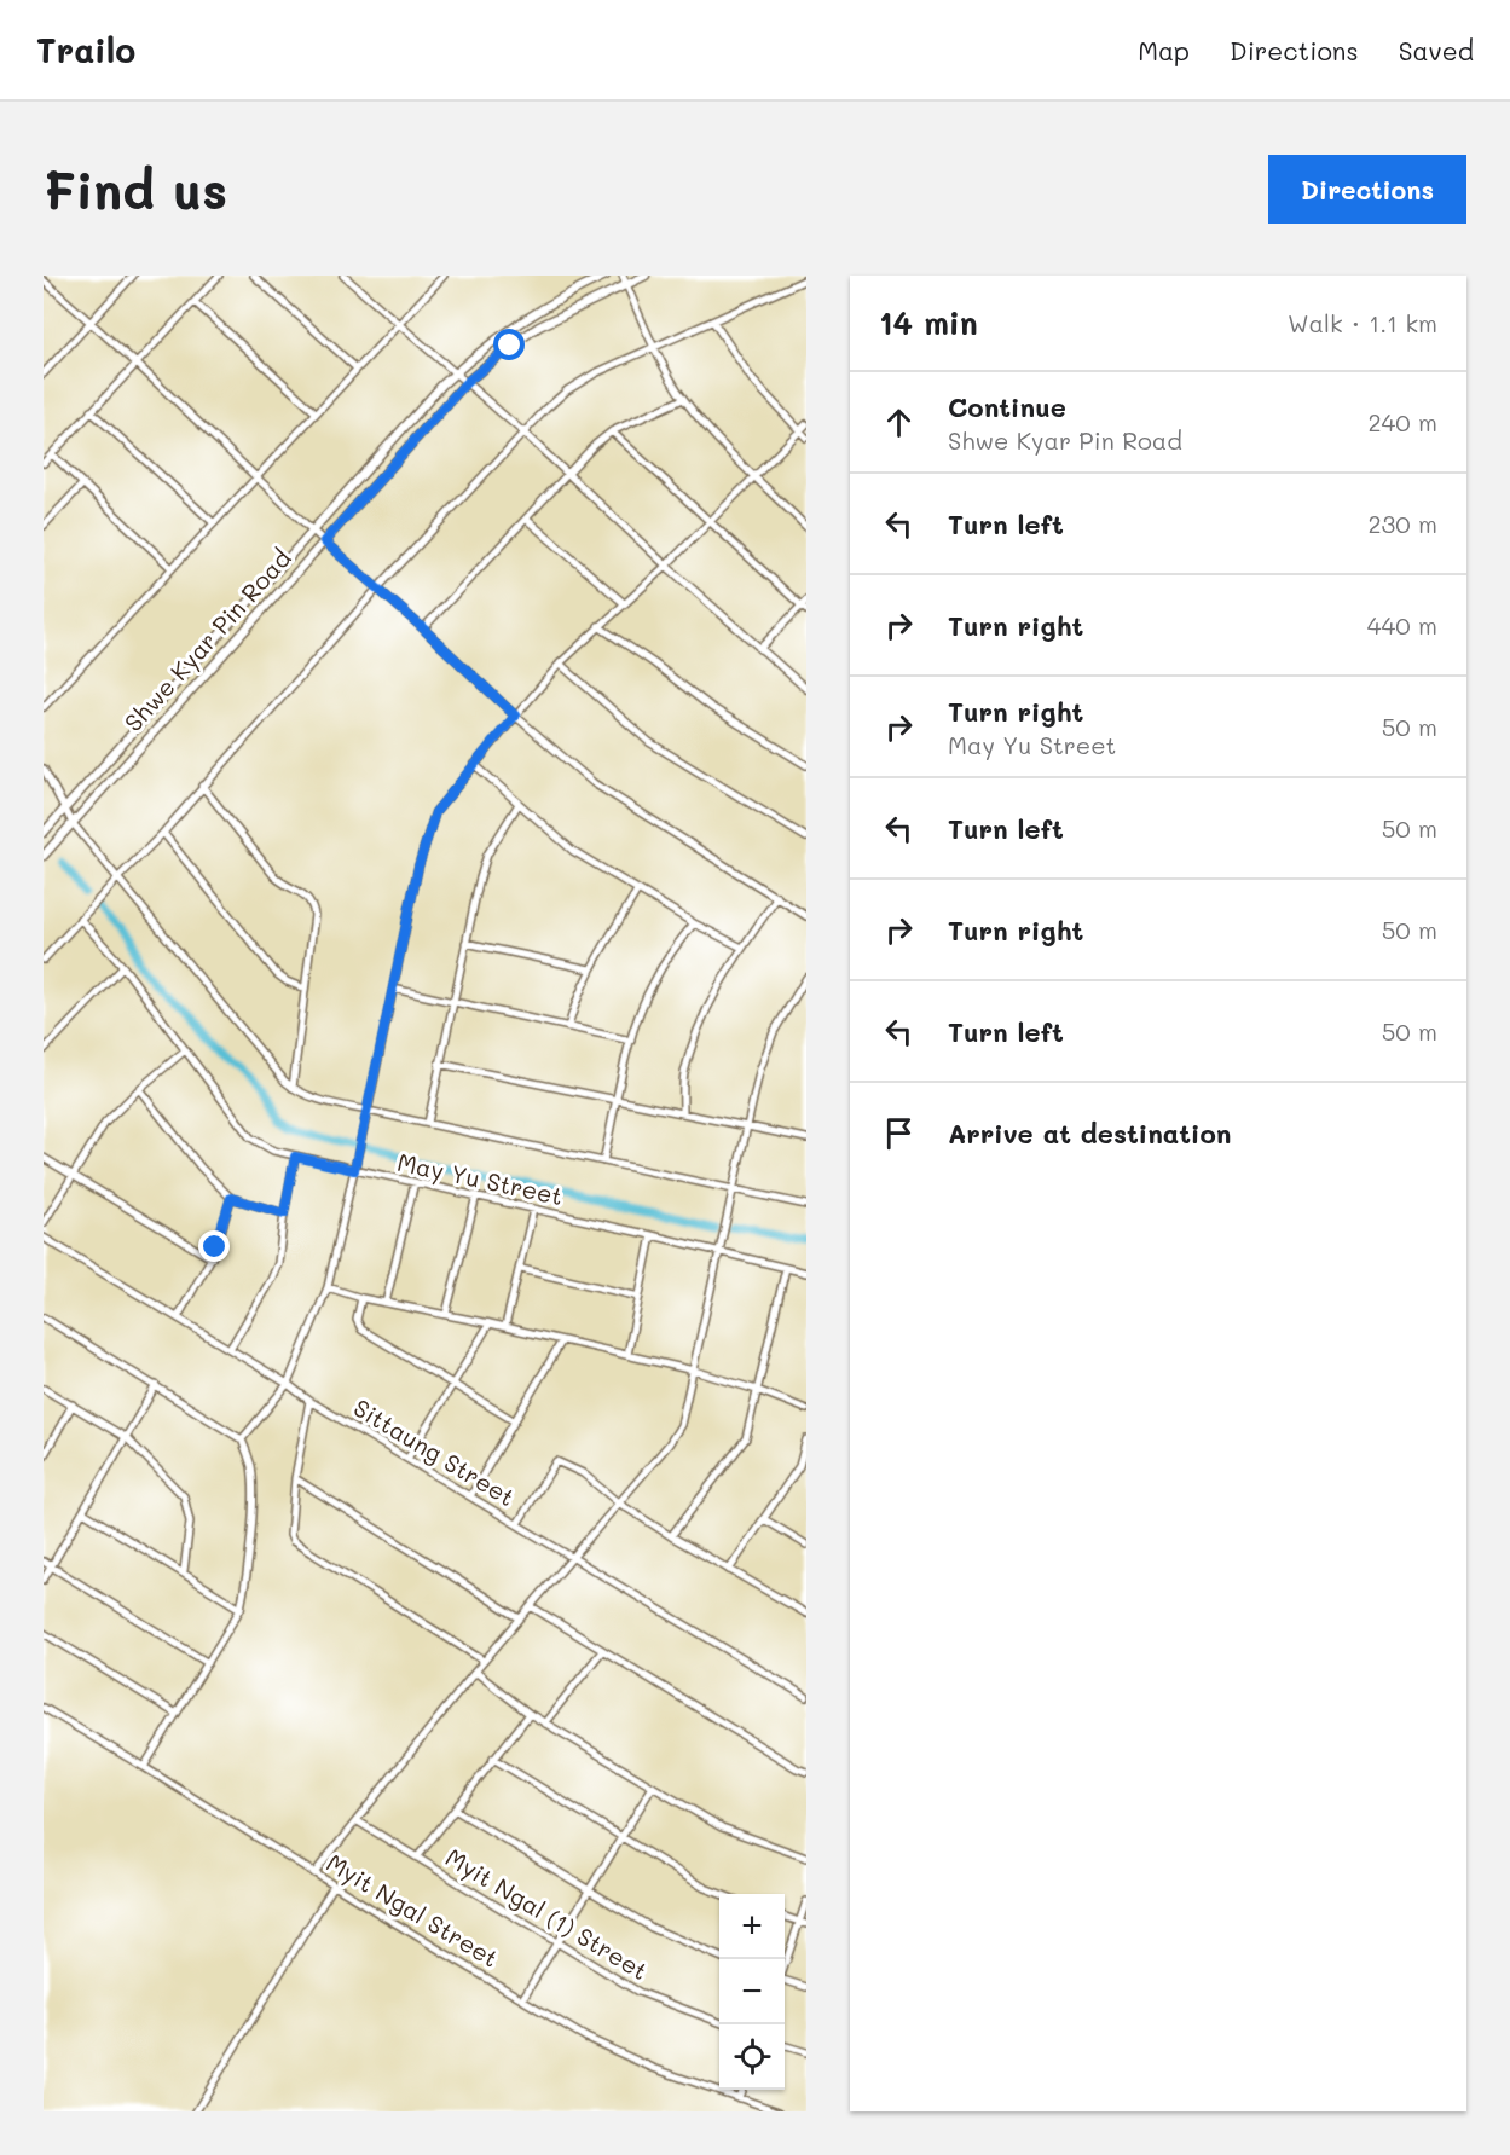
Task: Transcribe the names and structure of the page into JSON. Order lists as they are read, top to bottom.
{
  "streets": {
    "street": [
      "Shwe Kyar Pin Road",
      "May Yu Street",
      "Sittaung Street",
      "Myit Ngal Street",
      "Myit Ngal (1) Street"
    ]
  },
  "page": {
    "header": "Trailo",
    "nav": ["Map", "Directions", "Saved"],
    "buttons": "Directions",
    "title": "Find us",
    "heading": ["14 min", "Walk · 1.1 km"],
    "list": [
      ["Continue", "Shwe Kyar Pin Road", "240 m"],
      ["Turn left", "230 m"],
      ["Turn right", "440 m"],
      ["Turn right", "May Yu Street", "50 m"],
      ["Turn left", "50 m"],
      ["Turn right", "50 m"],
      ["Turn left", "50 m"],
      "Arrive at destination"
    ],
    "map_buttons": ["+", "−"]
  }
}
